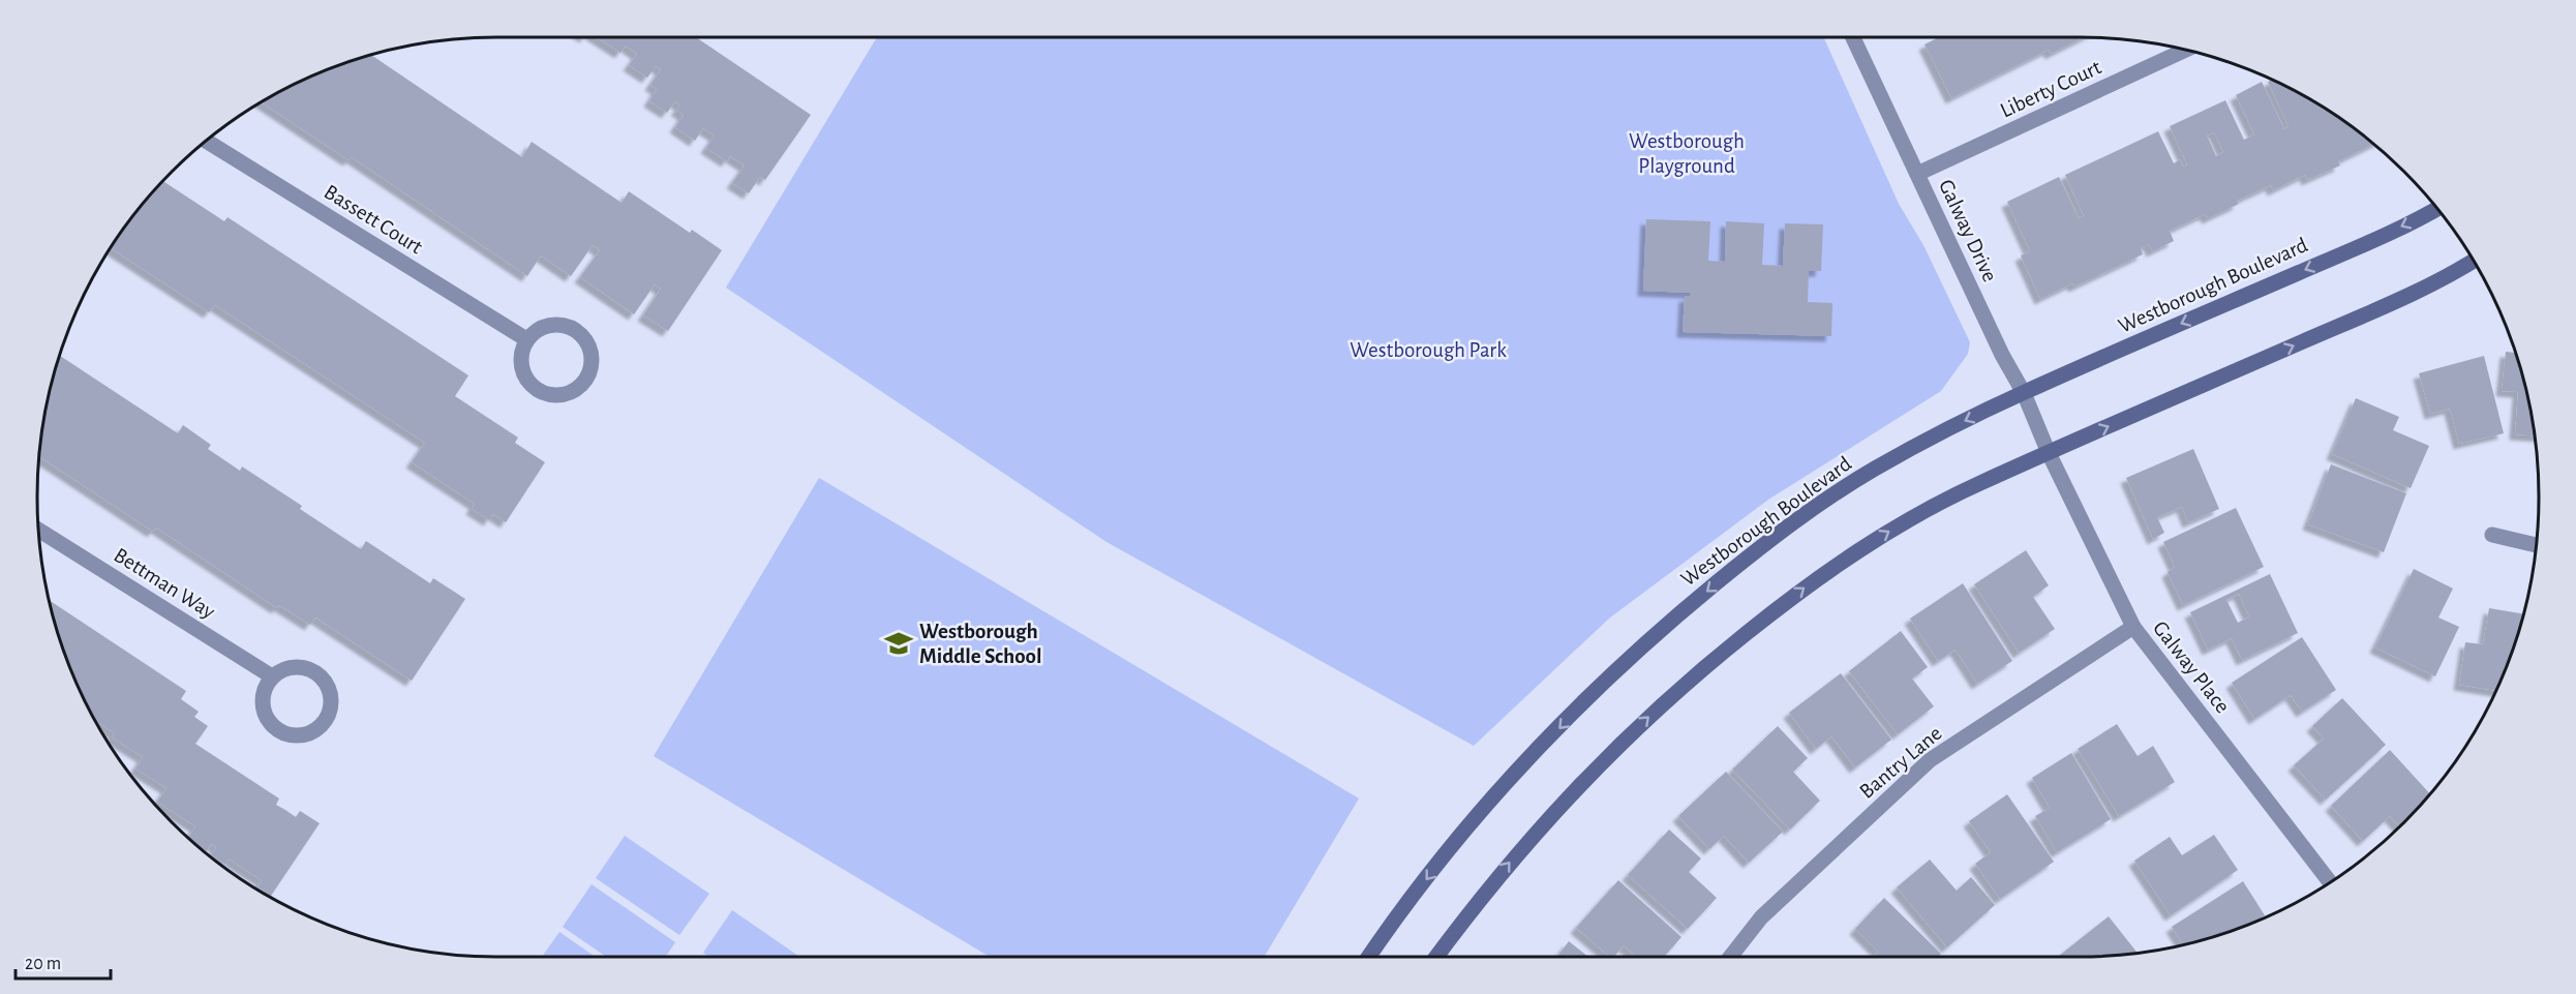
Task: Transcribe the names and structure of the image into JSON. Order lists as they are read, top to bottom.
{
  "streets": {
    "main road": ["Westborough Boulevard"],
    "street": [
      "Liberty Court",
      "Bassett Court",
      "Galway Drive",
      "Bettman Way",
      "Galway Place",
      "Bantry Lane"
    ]
  },
  "crossings": [
    ["Liberty Court", "Galway Drive"],
    ["Galway Drive", "Westborough Boulevard"],
    ["Galway Drive", "Galway Place"],
    ["Galway Place", "Bantry Lane"]
  ],
  "parks": ["Westborough Playground", "Westborough Park"],
  "places": {
    "school or university": ["Westborough Middle School"]
  },
  "scale_bar": "20 m"
}
